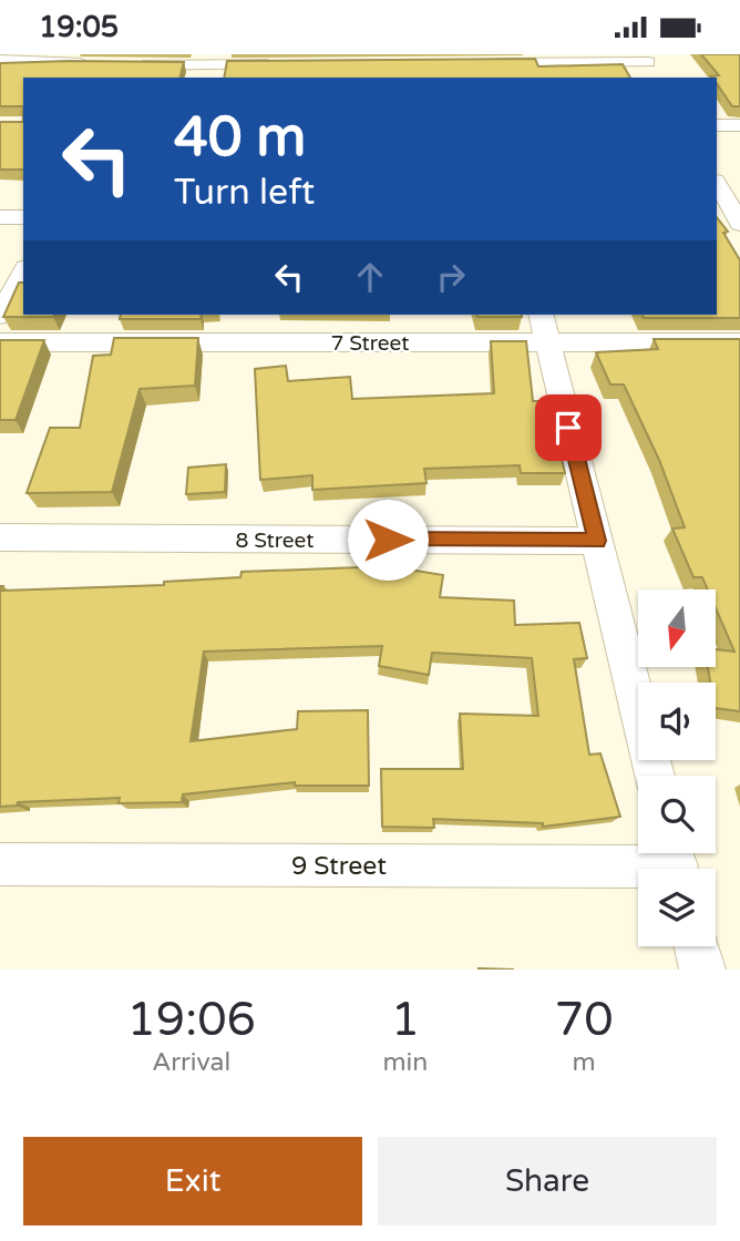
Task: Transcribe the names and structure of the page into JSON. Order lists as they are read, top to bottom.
{
  "streets": {
    "street": ["7 Street", "8 Street", "9 Street"]
  },
  "north": "bottom",
  "page": {
    "status": "19:05",
    "turn": ["40 m", "Turn left"],
    "eta": [
      "19:06",
      "Arrival",
      "1",
      "min",
      "70",
      "m"
    ],
    "buttons": ["Exit", "Share"]
  }
}
